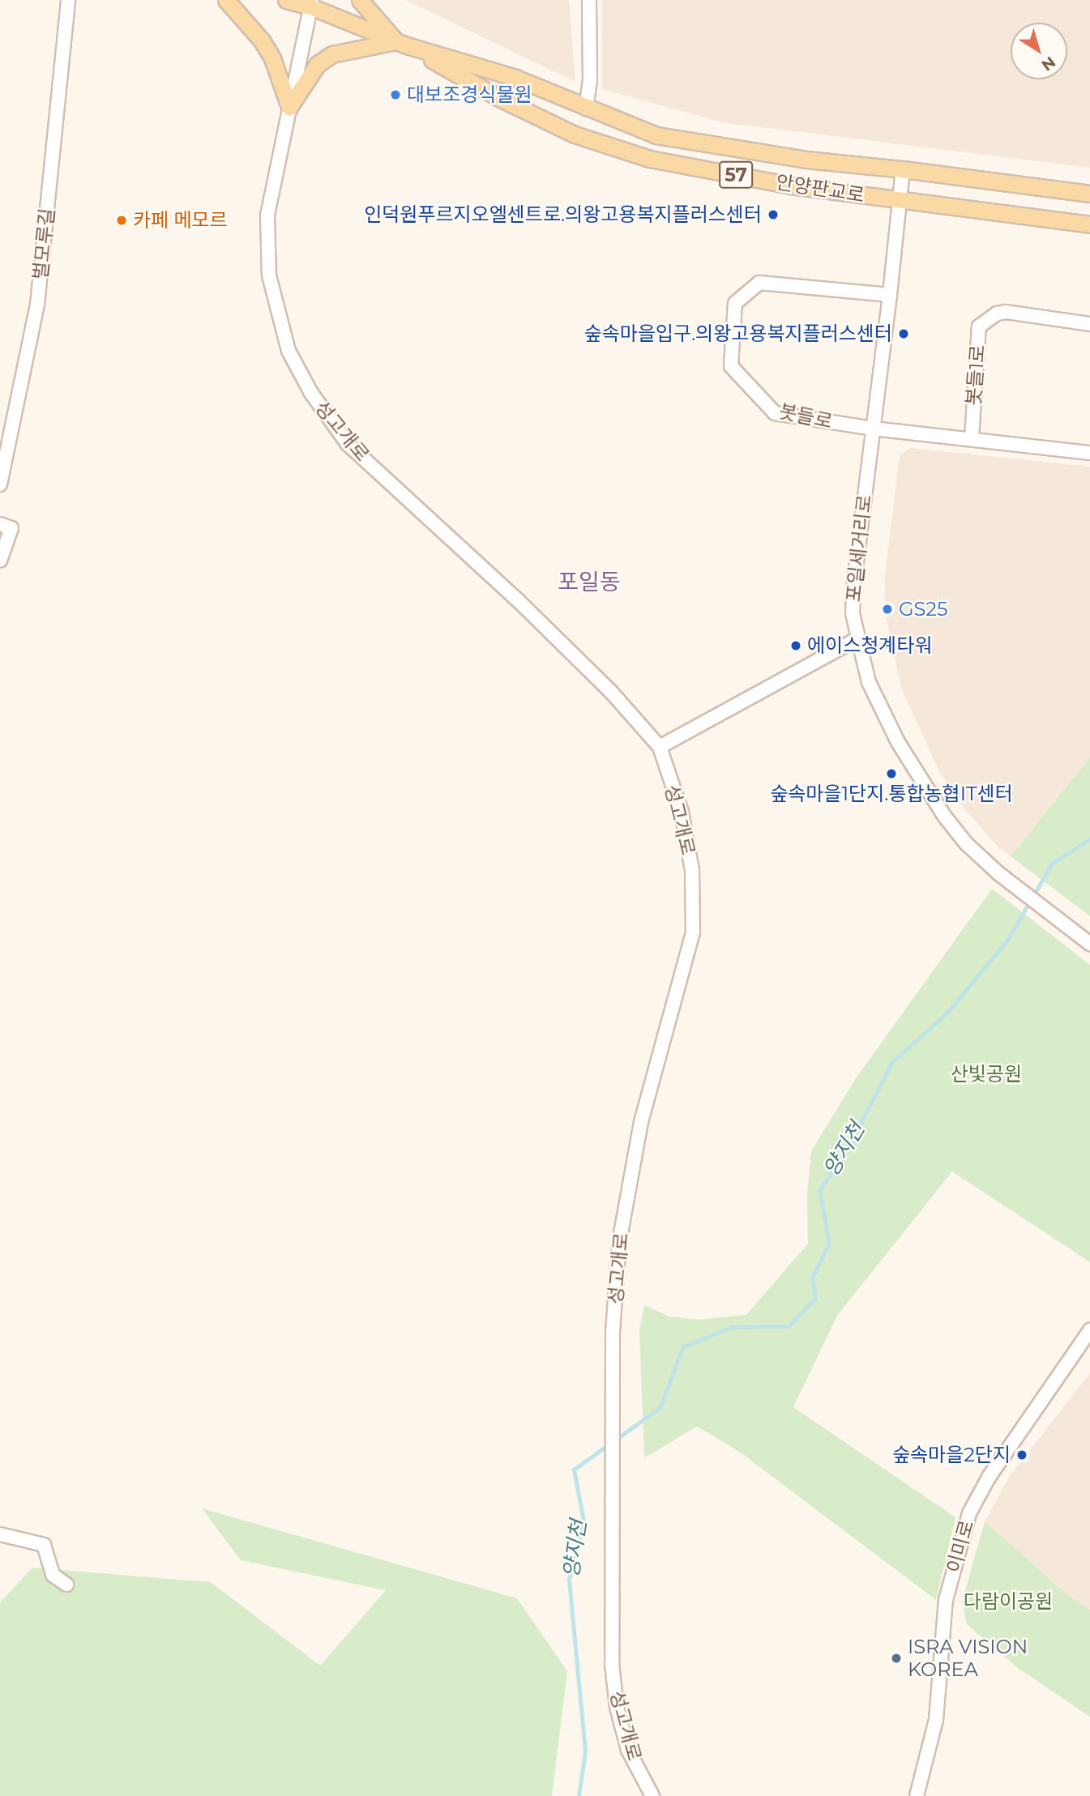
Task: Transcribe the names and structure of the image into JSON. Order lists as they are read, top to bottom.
{
  "streets": {
    "main road": ["57", "안양판교로"],
    "street": [
      "벌모루길",
      "봇들1로",
      "봇들로",
      "성고개로",
      "포일세거리로",
      "이미로"
    ]
  },
  "crossings": [
    ["안양판교로", "성고개로"],
    ["안양판교로", "포일세거리로"],
    ["봇들1로", "봇들로"],
    ["봇들로", "포일세거리로"]
  ],
  "districts": ["포일동"],
  "water": ["양지천"],
  "parks": ["산빛공원", "다람이공원"],
  "places": [
    "대보조경식물원",
    "인덕원푸르지오엘센트로.의왕고용복지플러스센터",
    "카페 메모르",
    "숲속마을입구.의왕고용복지플러스센터",
    "GS25",
    "에이스청계타워",
    "숲속마을1단지.통합농협IT센터",
    "숲속마을2단지",
    "ISRA VISION KOREA"
  ],
  "north": "bottom right"
}
